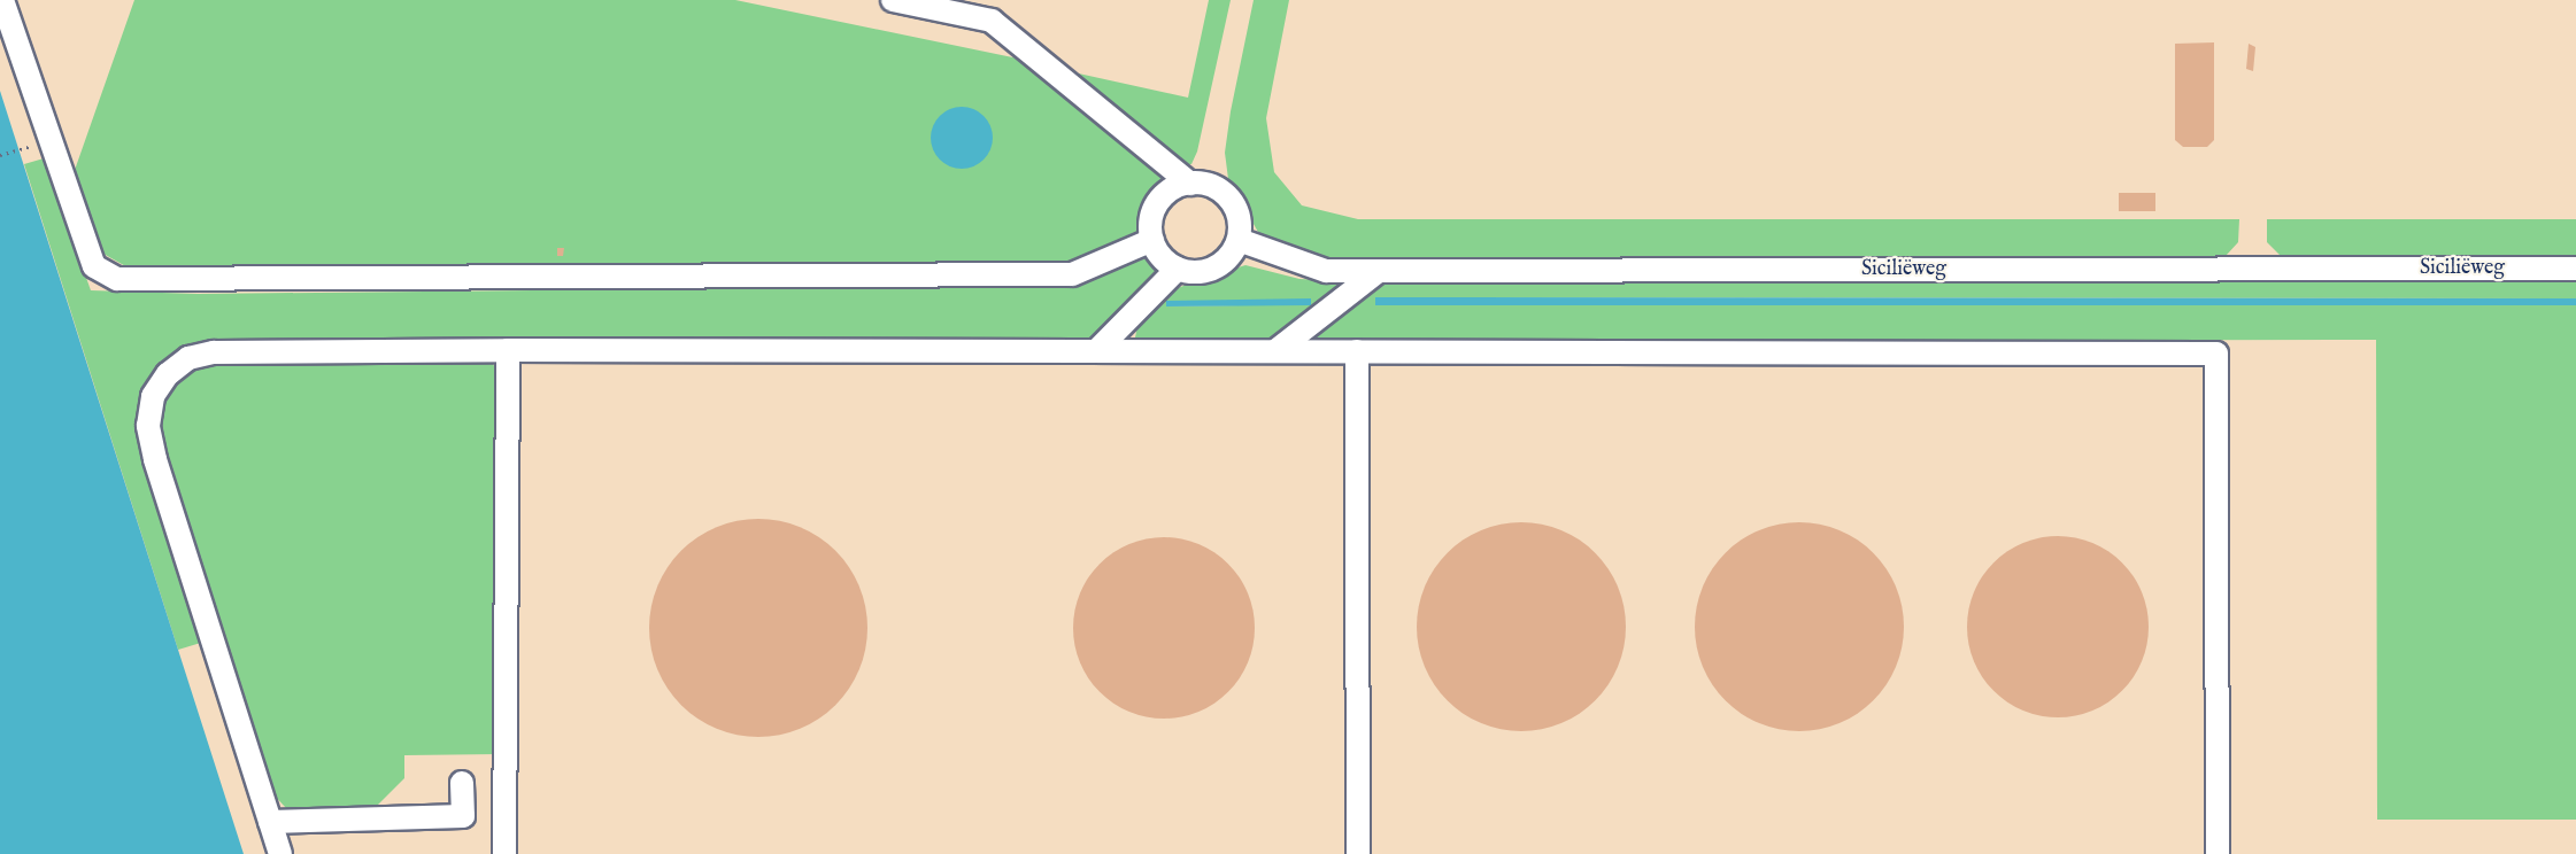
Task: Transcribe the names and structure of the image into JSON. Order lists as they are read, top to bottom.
{
  "streets": {
    "street": ["Siciliëweg"]
  }
}
